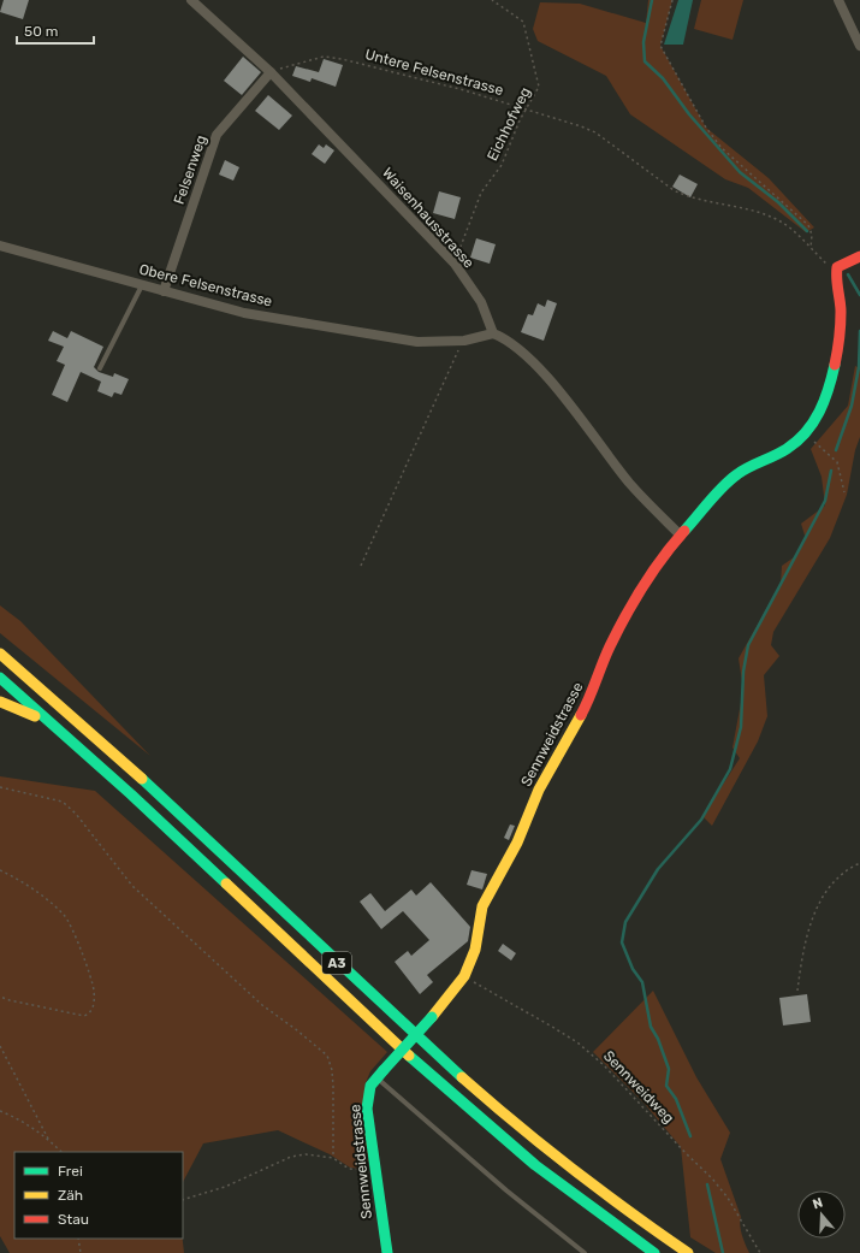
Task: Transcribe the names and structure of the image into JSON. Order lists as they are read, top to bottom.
{
  "streets": {
    "main road": ["Sennweidstrasse", "A3"],
    "street": ["Felsenweg", "Waisenhausstrasse", "Obere Felsenstrasse"],
    "path": ["Untere Felsenstrasse", "Eichhofweg", "Sennweidweg"]
  },
  "crossings": [
    ["Untere Felsenstrasse", "Eichhofweg"],
    ["Untere Felsenstrasse", "Felsenweg"],
    ["Untere Felsenstrasse", "Waisenhausstrasse"],
    ["Untere Felsenstrasse", "Sennweidstrasse"],
    ["Eichhofweg", "Waisenhausstrasse"],
    ["Felsenweg", "Waisenhausstrasse"],
    ["Felsenweg", "Obere Felsenstrasse"],
    ["Waisenhausstrasse", "Obere Felsenstrasse"],
    ["Sennweidstrasse", "Sennweidweg"]
  ],
  "legend": ["Frei", "Zäh", "Stau"],
  "scale_bar": "50 m",
  "north": "top"
}
